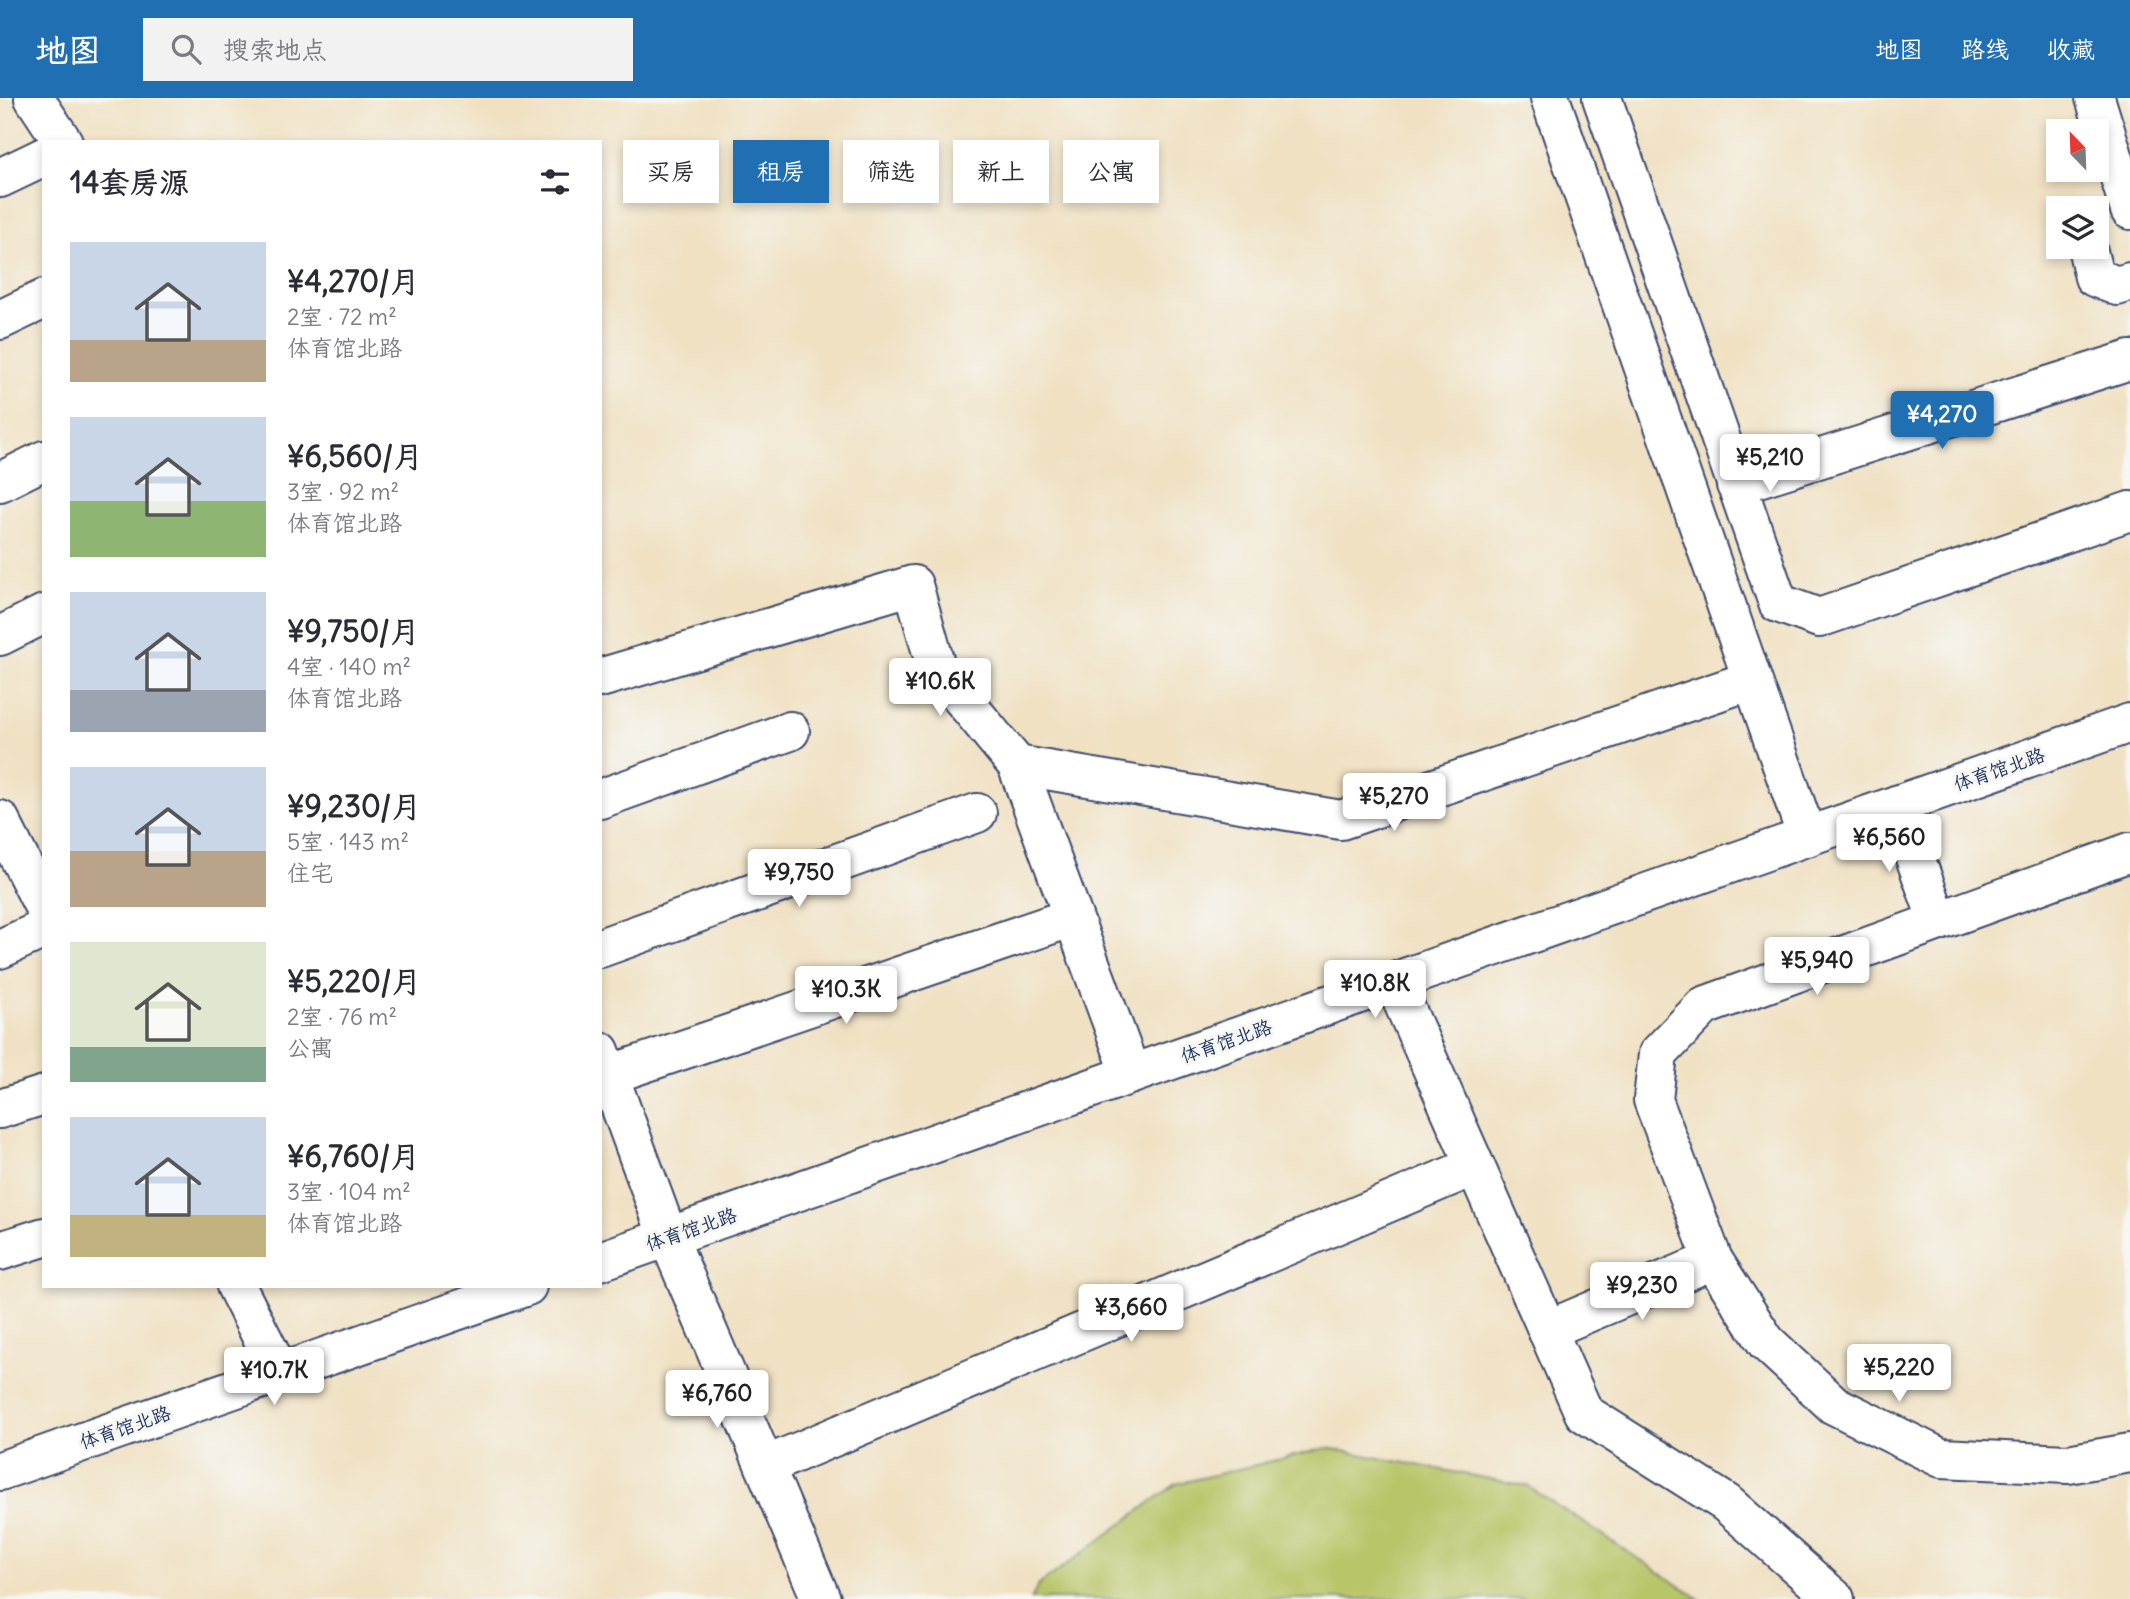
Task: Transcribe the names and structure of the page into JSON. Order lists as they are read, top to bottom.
{
  "streets": {
    "street": ["体育馆北路"]
  },
  "north": "top left",
  "page": {
    "header": "地图",
    "search": "搜索地点",
    "nav": ["地图", "路线", "收藏"],
    "chip": [
      "买房",
      "租房",
      "筛选",
      "新上",
      "公寓"
    ],
    "heading": "14套房源",
    "list": [
      {
        "name": "¥4,270/月",
        "note": "2室 · 72 m² · 体育馆北路"
      },
      {
        "name": "¥6,560/月",
        "note": "3室 · 92 m² · 体育馆北路"
      },
      {
        "name": "¥9,750/月",
        "note": "4室 · 140 m² · 体育馆北路"
      },
      {
        "name": "¥9,230/月",
        "note": "5室 · 143 m² · 住宅"
      },
      {
        "name": "¥5,220/月",
        "note": "2室 · 76 m² · 公寓"
      },
      {
        "name": "¥6,760/月",
        "note": "3室 · 104 m² · 体育馆北路"
      }
    ],
    "price": [
      "¥4,270",
      "¥5,210",
      "¥10.6K",
      "¥5,270",
      "¥6,560",
      "¥9,750",
      "¥5,940",
      "¥10.8K",
      "¥10.3K",
      "¥9,230",
      "¥3,660",
      "¥5,220",
      "¥10.7K",
      "¥6,760"
    ]
  }
}
